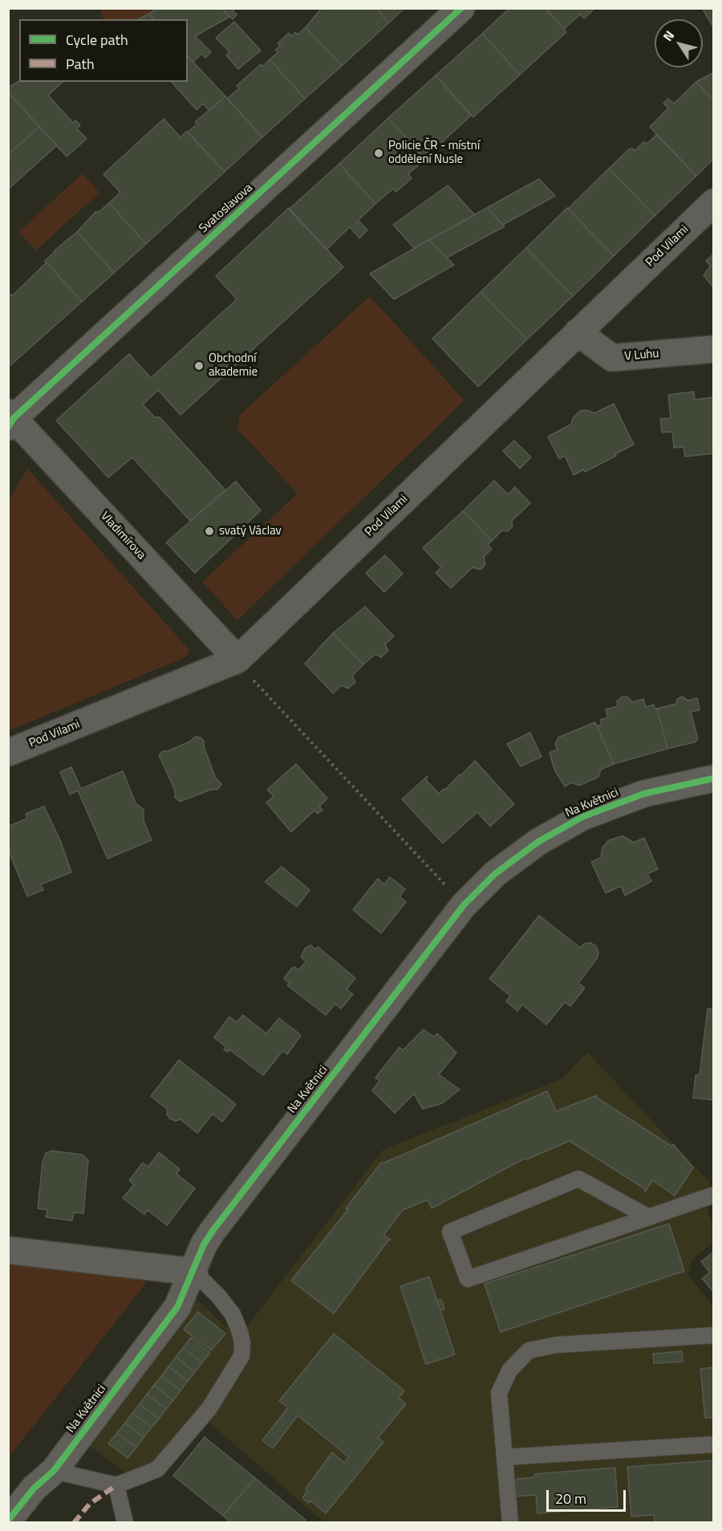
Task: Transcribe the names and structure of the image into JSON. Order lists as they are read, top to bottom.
{
  "streets": {
    "street": [
      "Svatoslavova",
      "Pod Vilami",
      "V Luhu",
      "Vladimírova",
      "Na Květnici"
    ]
  },
  "crossings": [
    ["Svatoslavova", "Vladimírova"],
    ["Pod Vilami", "V Luhu"],
    ["Pod Vilami", "Vladimírova"]
  ],
  "places": ["Policie ČR - místní oddělení Nusle", "Obchodní akademie", "svatý Václav"],
  "legend": ["Cycle path", "Path"],
  "scale_bar": "20 m",
  "north": "top left"
}
